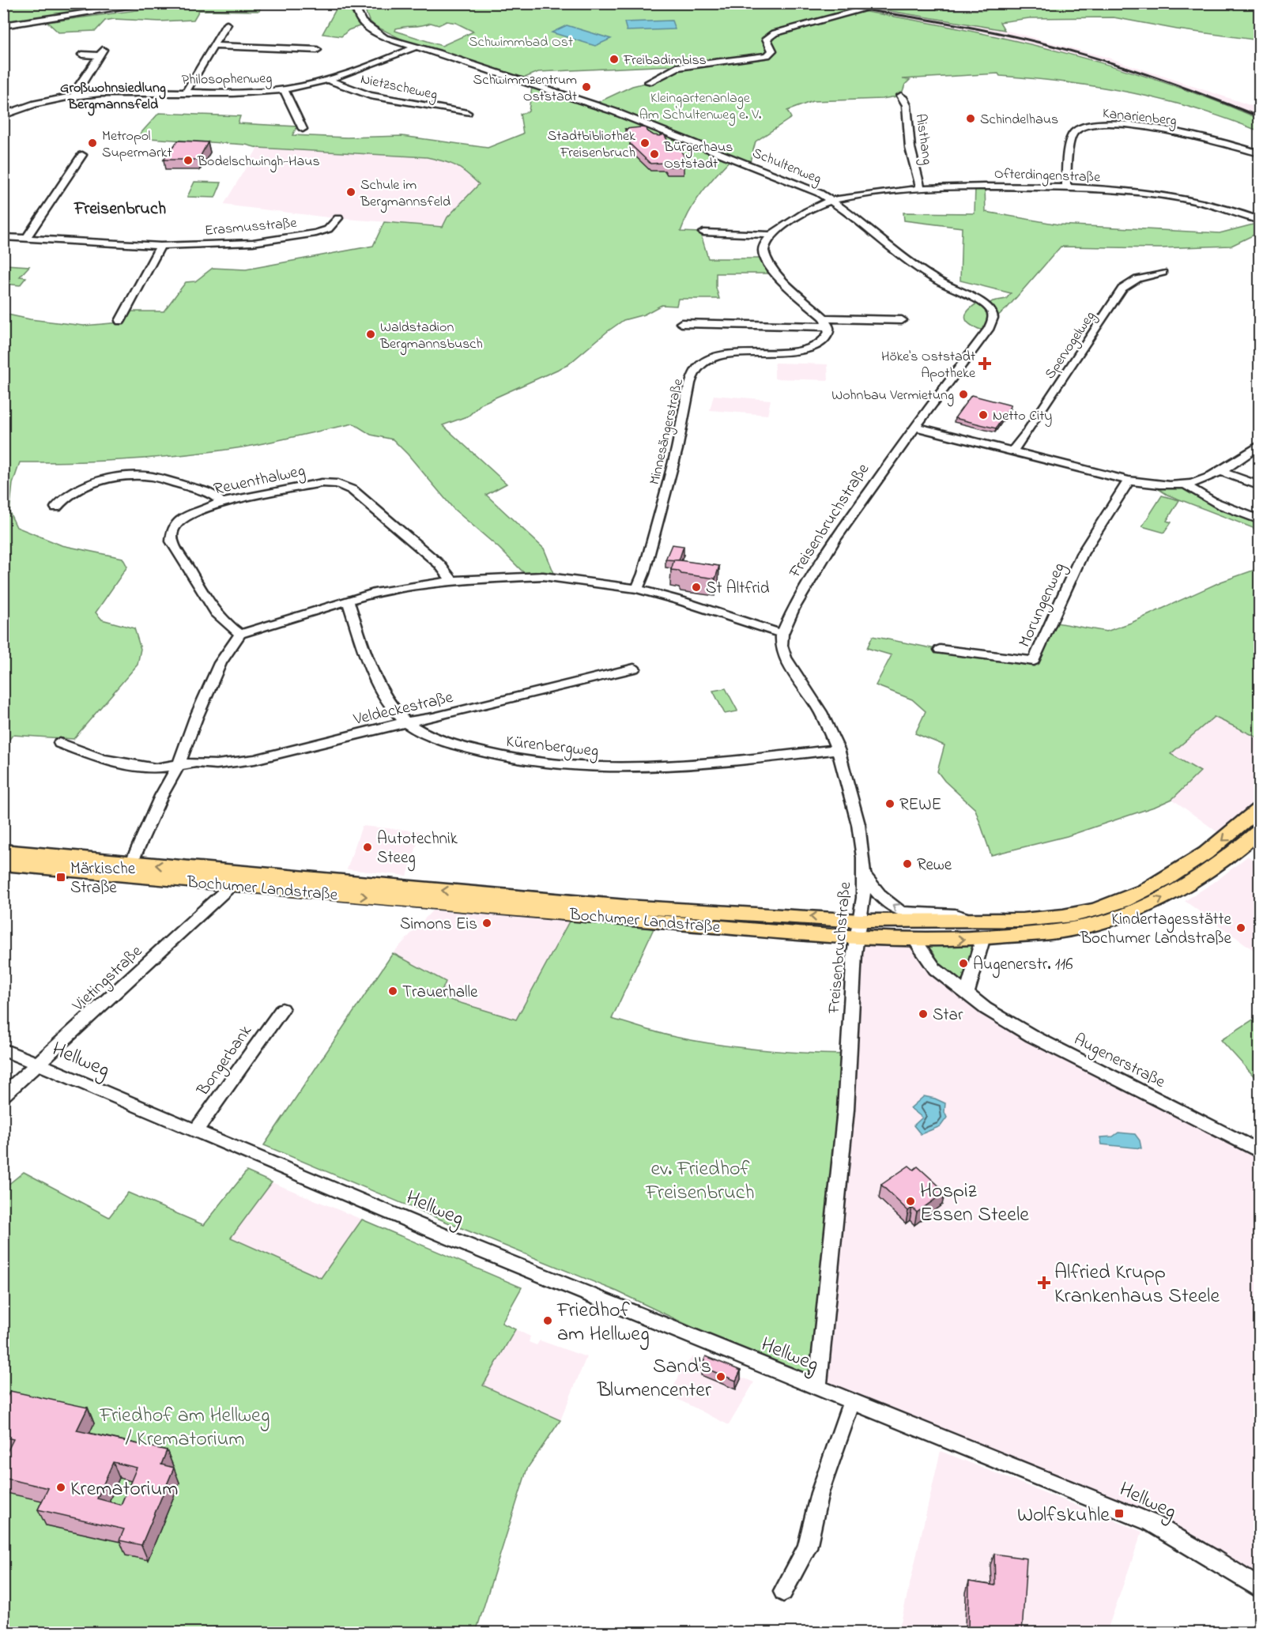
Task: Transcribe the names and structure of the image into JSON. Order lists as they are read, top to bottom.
{
  "streets": {
    "main road": ["Bochumer Landstraße"],
    "street": [
      "Philosophenweg",
      "Nietzscheweg",
      "Kanarienberg",
      "Aisthang",
      "Schultenweg",
      "Ofterdingenstraße",
      "Erasmusstraße",
      "Spervogelweg",
      "Minnesängerstraße",
      "Reuenthalweg",
      "Freisenbruchstraße",
      "Morungenweg",
      "Veldeckestraße",
      "Kürenbergweg",
      "Vietingstraße",
      "Hellweg",
      "Bongerbank",
      "Augenerstraße"
    ]
  },
  "crossings": [
    ["Philosophenweg", "Nietzscheweg"],
    ["Philosophenweg", "Schultenweg"],
    ["Kanarienberg", "Ofterdingenstraße"],
    ["Aisthang", "Ofterdingenstraße"],
    ["Schultenweg", "Ofterdingenstraße"],
    ["Schultenweg", "Freisenbruchstraße"],
    ["Freisenbruchstraße", "Kürenbergweg"],
    ["Freisenbruchstraße", "Bochumer Landstraße"],
    ["Freisenbruchstraße", "Hellweg"],
    ["Veldeckestraße", "Kürenbergweg"],
    ["Bochumer Landstraße", "Vietingstraße"],
    ["Bochumer Landstraße", "Augenerstraße"],
    ["Vietingstraße", "Hellweg"],
    ["Hellweg", "Bongerbank"]
  ],
  "districts": ["Großwohnsiedlung Bergmannsfeld", "Freisenbruch"],
  "parks": [
    "Schwimmbad Ost",
    "Kleingartenanlage Am Schultenweg e. V.",
    "ev. Friedhof Freisenbruch",
    "Friedhof am Hellweg / Krematorium"
  ],
  "places": {
    "other": [
      "Freibadimbiss",
      "Schwimmzentrum Oststadt",
      "Schindelhaus",
      "Metropol Supermarkt",
      "Stadtbibliothek Freisenbruch",
      "Bürgerhaus Oststadt",
      "Bodelschwingh-Haus",
      "Schule im Bergmannsfeld",
      "Waldstadion Bergmannsbusch",
      "Wohnbau Vermietung",
      "Netto City",
      "St Altfrid",
      "REWE",
      "Autotechnik Steeg",
      "Rewe",
      "Simons Eis",
      "Kindertagesstätte Bochumer Landstraße",
      "Augenerstr. 116",
      "Trauerhalle",
      "Star",
      "Hospiz Essen Steele",
      "Friedhof am Hellweg",
      "Sand's Blumencenter",
      "Krematorium"
    ],
    "health": ["Höke's Oststadt Apotheke", "Alfried Krupp Krankenhaus Steele"],
    "transit": ["Märkische Straße", "Wolfskuhle"]
  }
}
